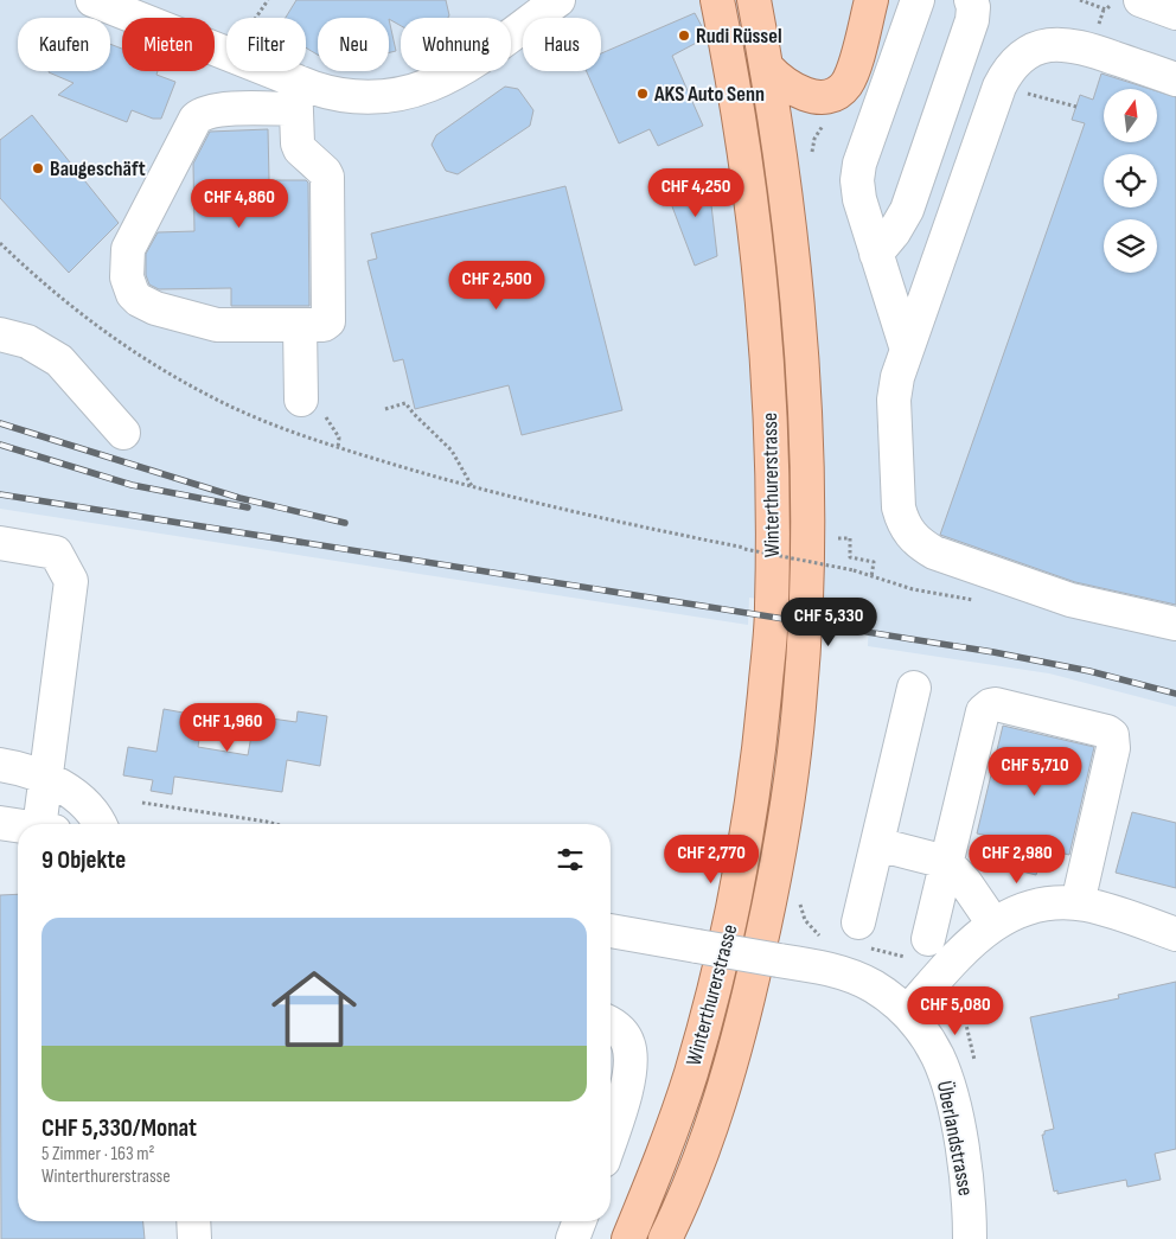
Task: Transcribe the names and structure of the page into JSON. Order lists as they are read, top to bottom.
{
  "streets": {
    "main road": ["Winterthurerstrasse"],
    "street": ["Überlandstrasse"]
  },
  "places": ["Rudi Rüssel", "AKS Auto Senn", "Baugeschäft"],
  "north": "top",
  "page": {
    "chip": [
      "Kaufen",
      "Mieten",
      "Filter",
      "Neu",
      "Wohnung",
      "Haus"
    ],
    "price": [
      "CHF 4,250",
      "CHF 4,860",
      "CHF 2,500",
      "CHF 5,330",
      "CHF 1,960",
      "CHF 5,710",
      "CHF 2,770",
      "CHF 2,980",
      "CHF 5,080"
    ],
    "heading": "9 Objekte",
    "list": [
      {
        "name": "CHF 5,330/Monat",
        "note": "5 Zimmer · 163 m² · Winterthurerstrasse"
      }
    ]
  }
}
